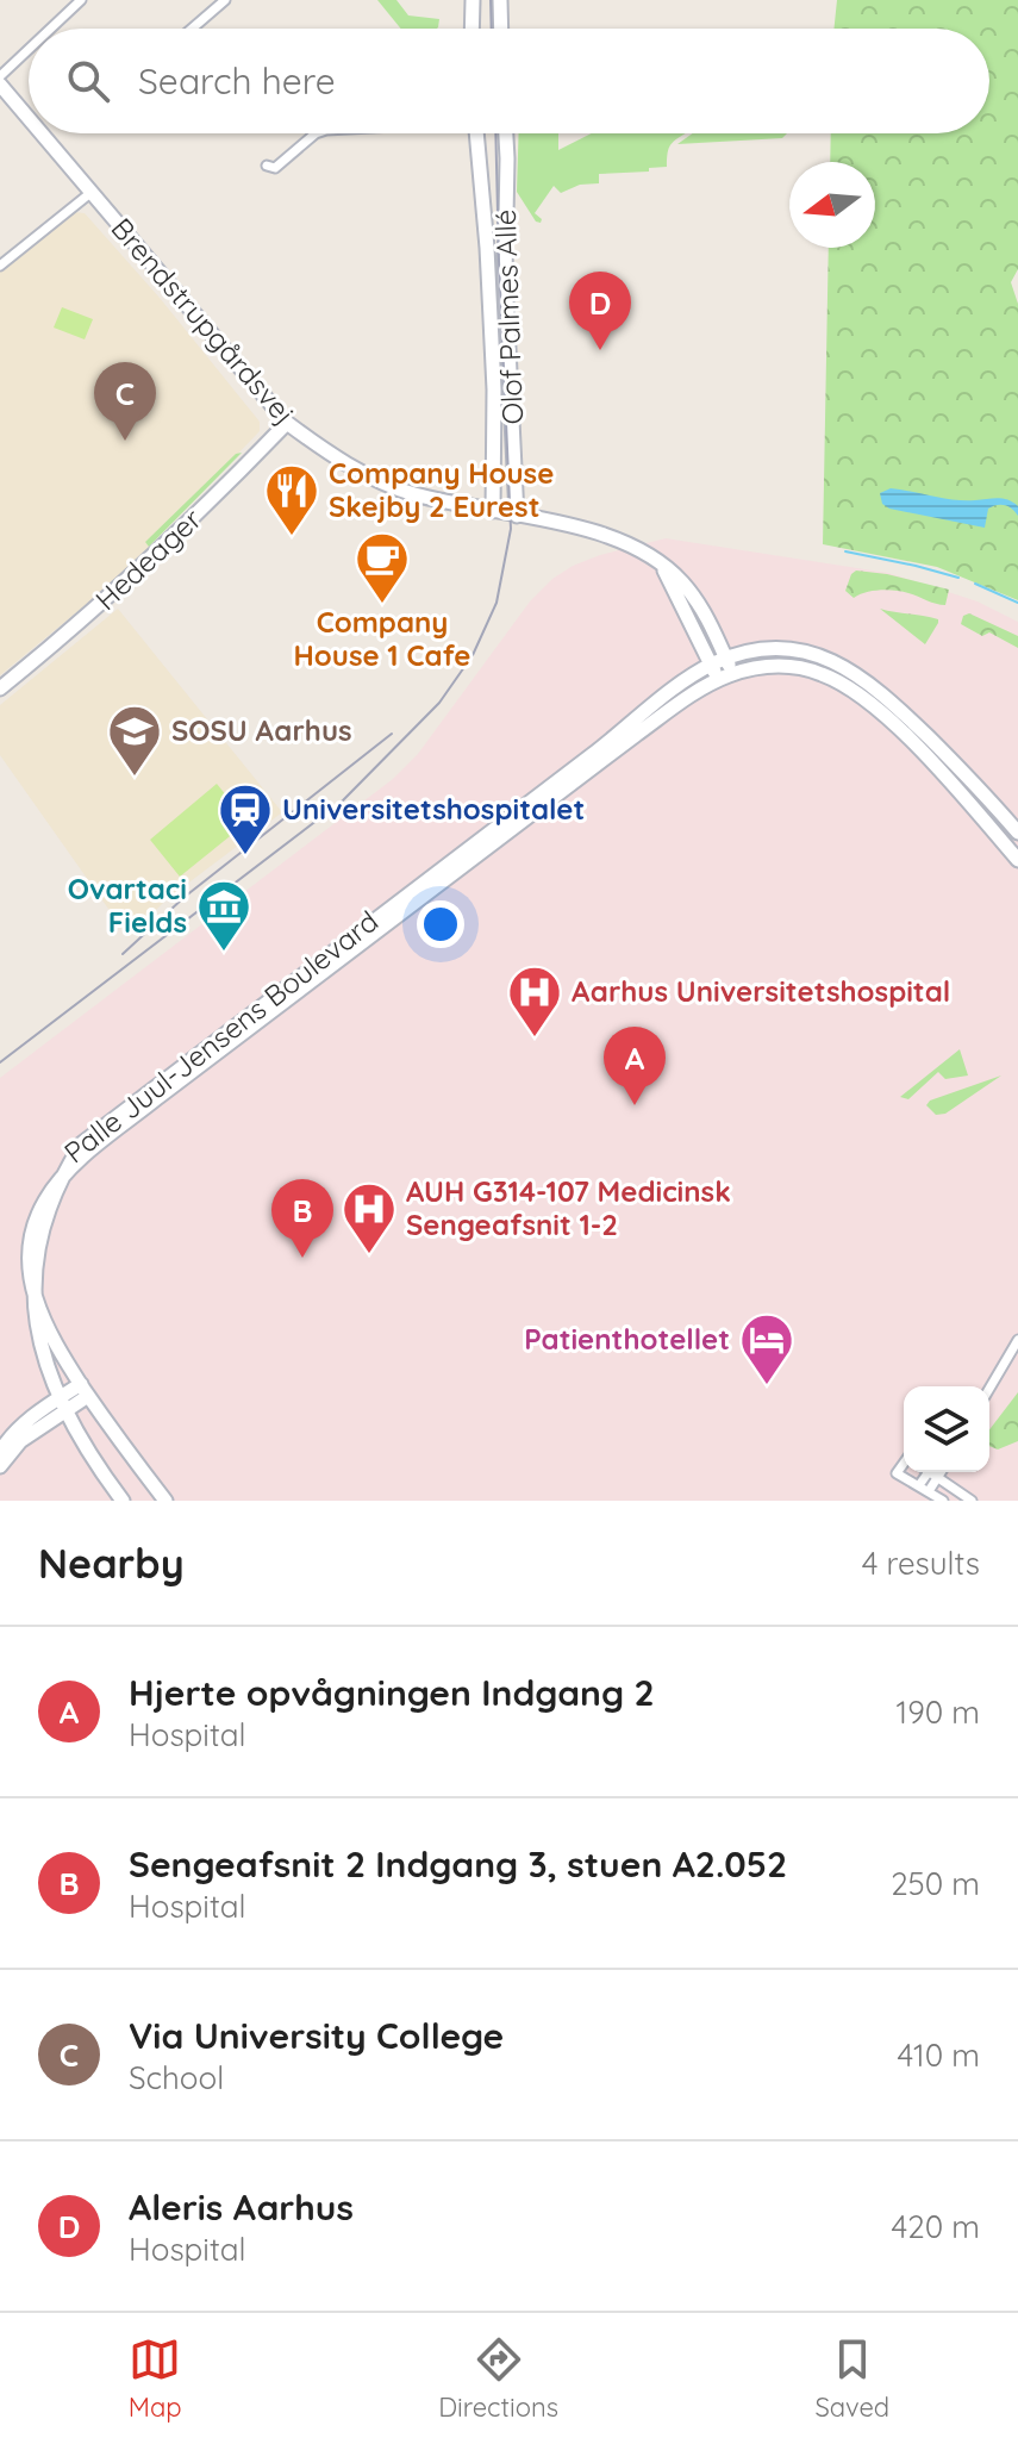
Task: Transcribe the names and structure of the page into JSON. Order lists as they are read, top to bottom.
{
  "streets": {
    "street": [
      "Olof Palmes Allé",
      "Brendstrupgårdsvej",
      "Hedeager",
      "Palle Juul-Jensens Boulevard"
    ]
  },
  "crossings": [
    ["Olof Palmes Allé", "Brendstrupgårdsvej"],
    ["Brendstrupgårdsvej", "Hedeager"],
    ["Brendstrupgårdsvej", "Palle Juul-Jensens Boulevard"]
  ],
  "places": {
    "restaurant": ["Company House Skejby 2 Eurest"],
    "cafe": ["Company House 1 Cafe"],
    "school or university": ["SOSU Aarhus"],
    "station": ["Universitetshospitalet"],
    "museum": ["Ovartaci Fields"],
    "hospital": ["Aarhus Universitetshospital", "AUH G314-107 Medicinsk Sengeafsnit 1-2"],
    "hotel": ["Patienthotellet"]
  },
  "north": "left",
  "page": {
    "search": "Search here",
    "pins": [
      "D",
      "C",
      "A",
      "B"
    ],
    "heading": ["Nearby", "4 results"],
    "list": [
      {
        "mark": "A",
        "name": "Hjerte opvågningen Indgang 2",
        "note": "Hospital",
        "value": "190 m"
      },
      {
        "mark": "B",
        "name": "Sengeafsnit 2 Indgang 3, stuen A2.052",
        "note": "Hospital",
        "value": "250 m"
      },
      {
        "mark": "C",
        "name": "Via University College",
        "note": "School",
        "value": "410 m"
      },
      {
        "mark": "D",
        "name": "Aleris Aarhus",
        "note": "Hospital",
        "value": "420 m"
      }
    ],
    "nav": ["Map", "Directions", "Saved"]
  }
}
